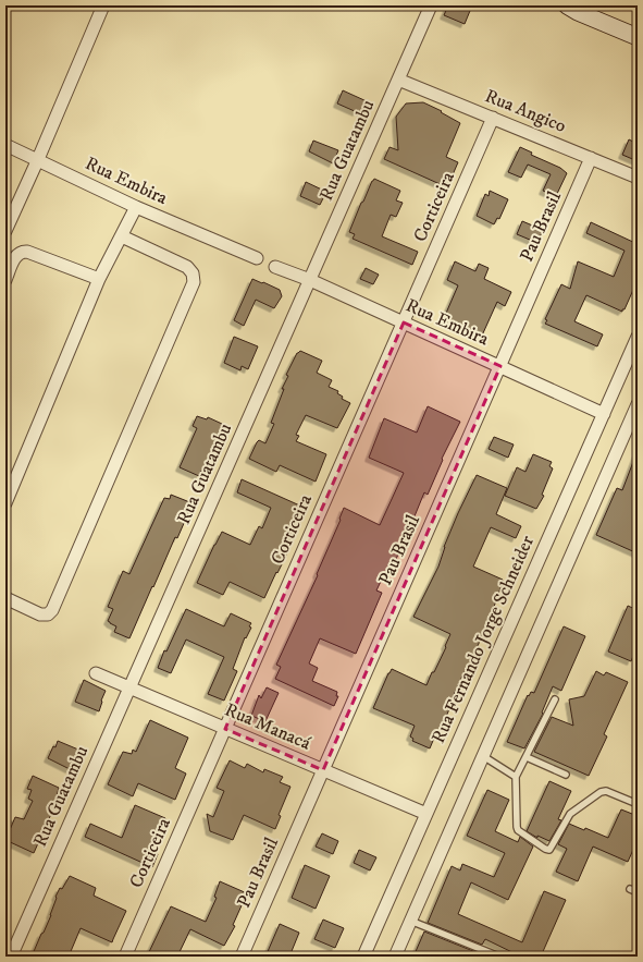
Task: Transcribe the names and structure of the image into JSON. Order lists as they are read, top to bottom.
{
  "streets": {
    "street": [
      "Rua Angico",
      "Rua Guatambu",
      "Rua Embira",
      "Corticeira",
      "Pau Brasil",
      "Rua Fernando Jorge Schneider",
      "Rua Manacá"
    ]
  },
  "crossings": [
    ["Rua Angico", "Rua Guatambu"],
    ["Rua Angico", "Corticeira"],
    ["Rua Angico", "Pau Brasil"],
    ["Rua Guatambu", "Rua Embira"],
    ["Rua Guatambu", "Rua Manacá"],
    ["Rua Embira", "Corticeira"],
    ["Rua Embira", "Pau Brasil"],
    ["Rua Embira", "Rua Fernando Jorge Schneider"],
    ["Corticeira", "Rua Manacá"],
    ["Pau Brasil", "Rua Manacá"],
    ["Rua Fernando Jorge Schneider", "Rua Manacá"]
  ]
}
